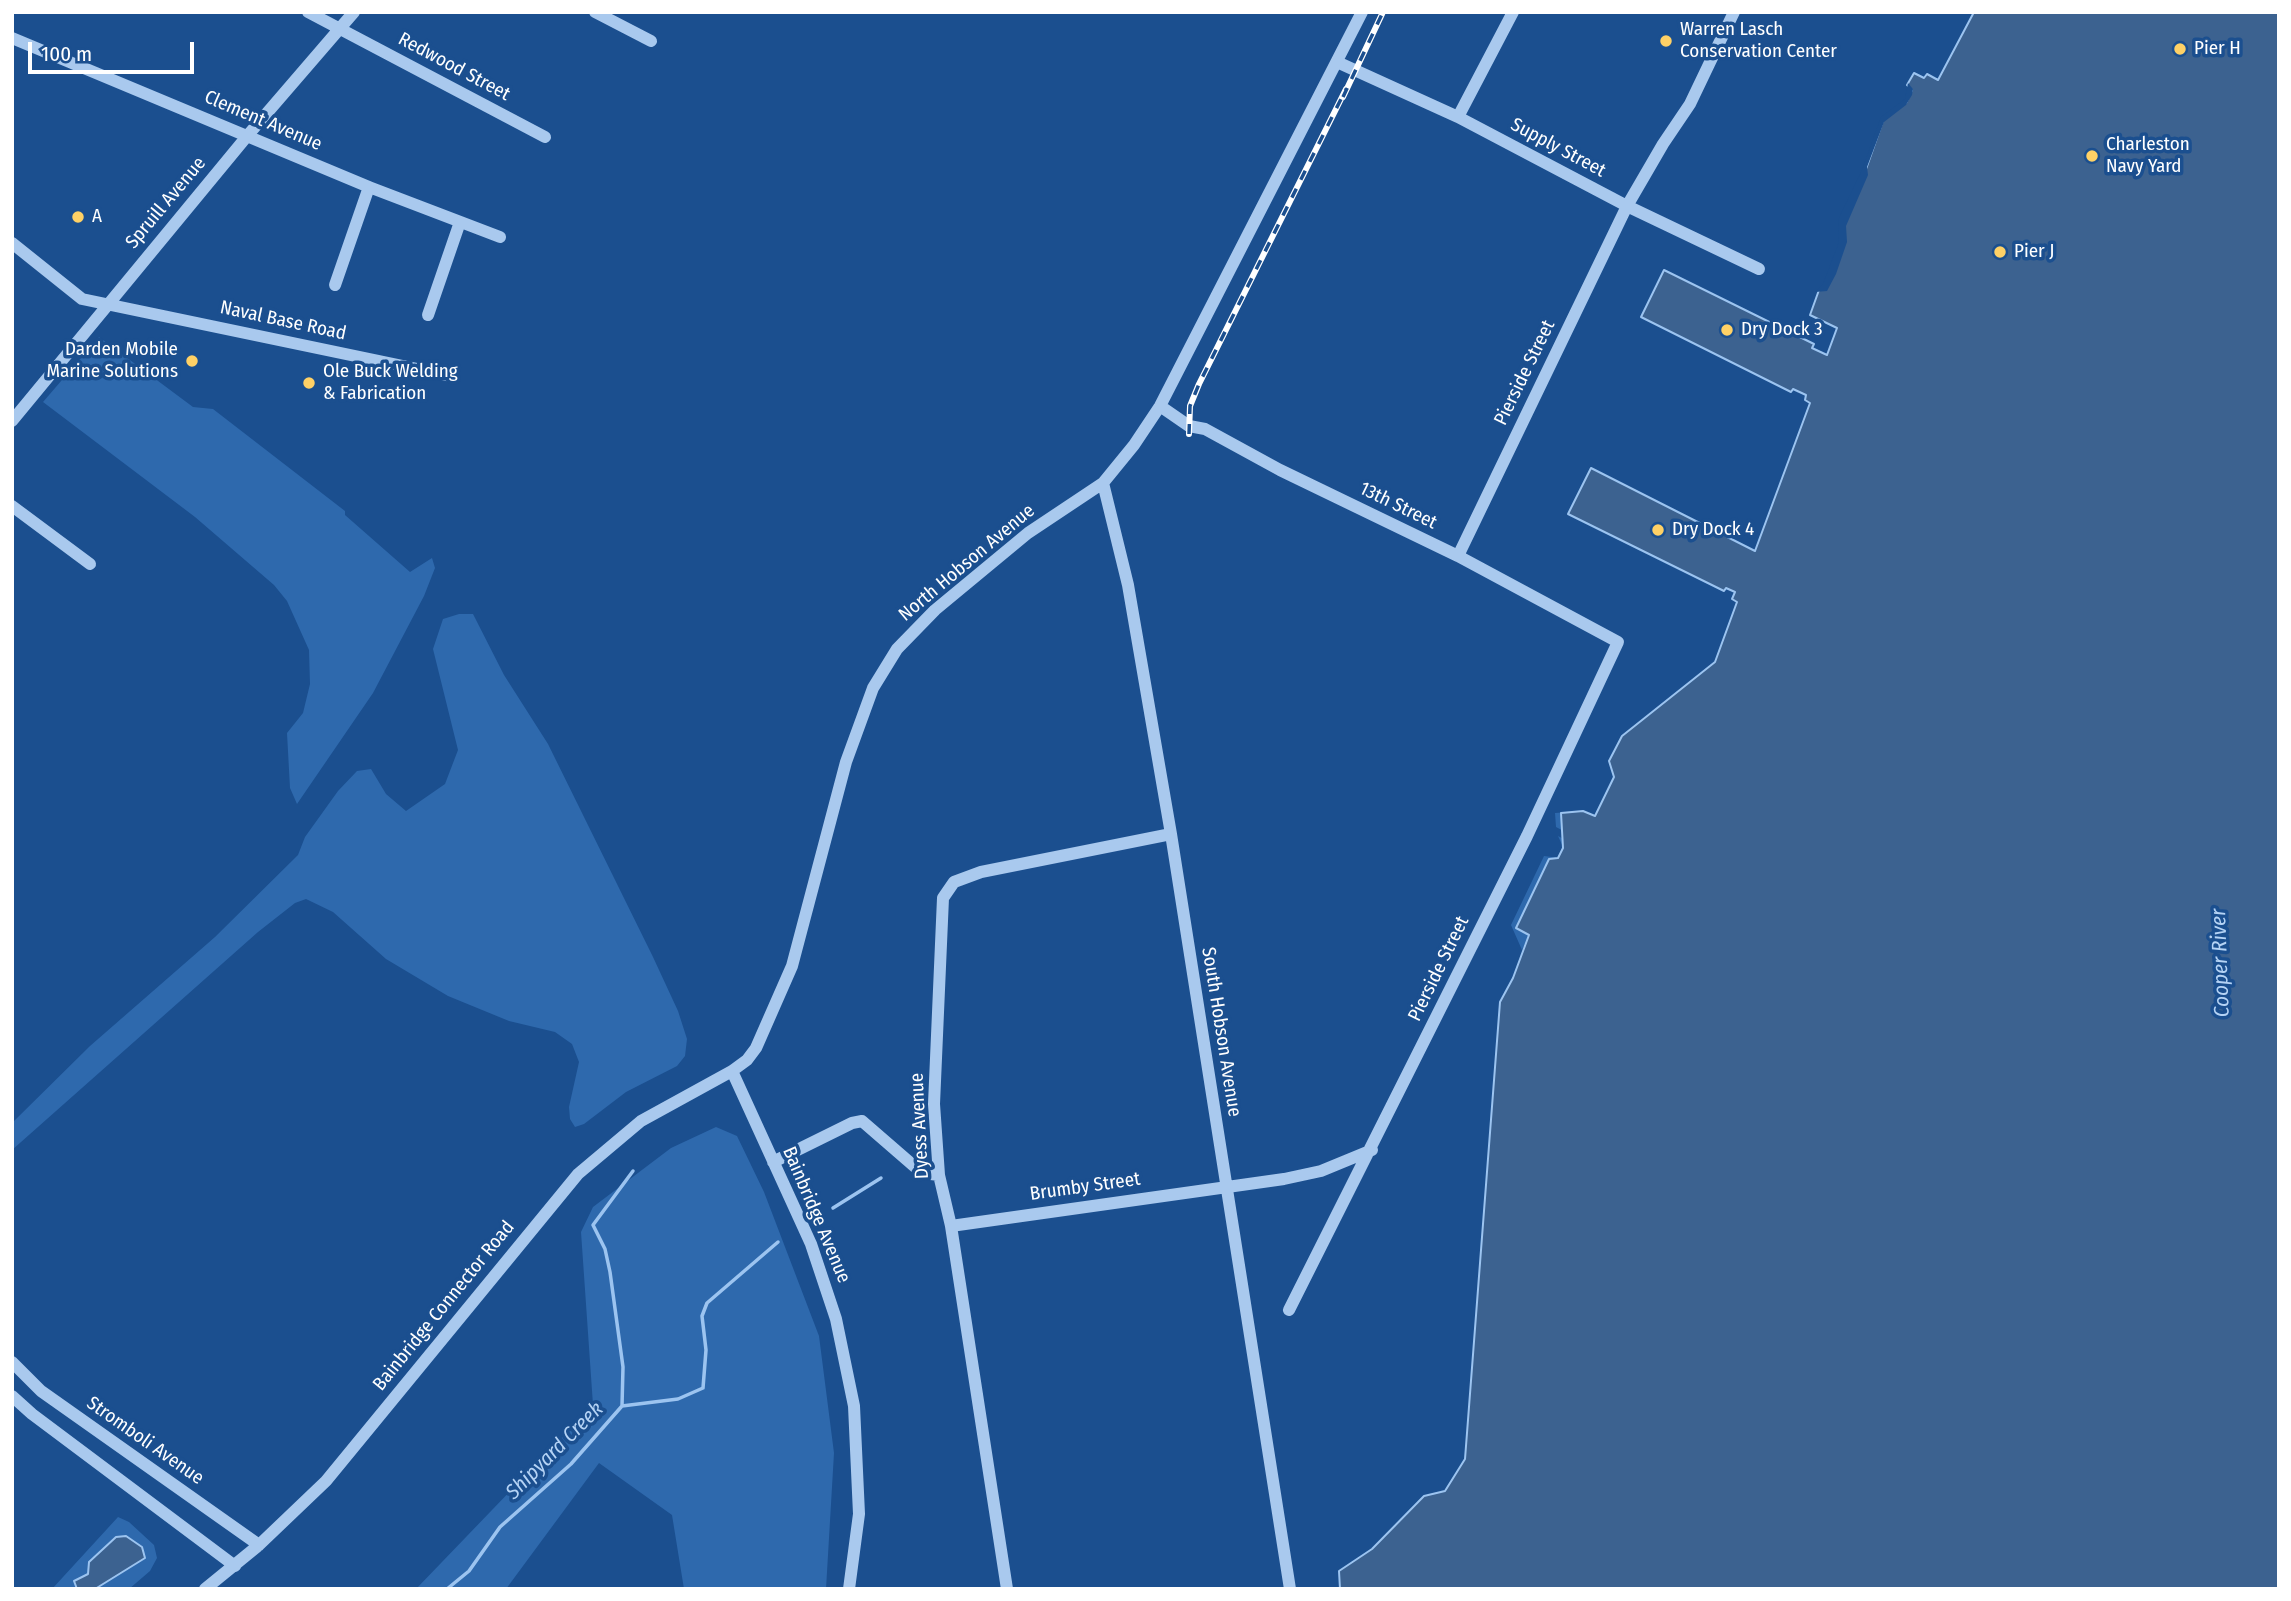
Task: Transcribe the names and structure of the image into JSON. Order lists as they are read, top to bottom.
{
  "streets": {
    "street": [
      "Redwood Street",
      "Clement Avenue",
      "Supply Street",
      "Spruill Avenue",
      "Naval Base Road",
      "Pierside Street",
      "13th Street",
      "North Hobson Avenue",
      "South Hobson Avenue",
      "Dyess Avenue",
      "Brumby Street",
      "Bainbridge Avenue",
      "Bainbridge Connector Road",
      "Stromboli Avenue"
    ]
  },
  "crossings": [
    ["Redwood Street", "Spruill Avenue"],
    ["Clement Avenue", "Spruill Avenue"],
    ["Supply Street", "Pierside Street"],
    ["Supply Street", "North Hobson Avenue"],
    ["Spruill Avenue", "Naval Base Road"],
    ["Pierside Street", "13th Street"],
    ["Pierside Street", "Brumby Street"],
    ["13th Street", "North Hobson Avenue"],
    ["North Hobson Avenue", "South Hobson Avenue"],
    ["North Hobson Avenue", "Bainbridge Avenue"],
    ["North Hobson Avenue", "Bainbridge Connector Road"],
    ["South Hobson Avenue", "Dyess Avenue"],
    ["South Hobson Avenue", "Brumby Street"],
    ["Dyess Avenue", "Brumby Street"],
    ["Bainbridge Avenue", "Bainbridge Connector Road"],
    ["Bainbridge Connector Road", "Stromboli Avenue"]
  ],
  "water": ["Cooper River", "Shipyard Creek"],
  "places": [
    "Warren Lasch Conservation Center",
    "Pier H",
    "Charleston Navy Yard",
    "A",
    "Pier J",
    "Dry Dock 3",
    "Darden Mobile Marine Solutions",
    "Ole Buck Welding & Fabrication",
    "Dry Dock 4"
  ],
  "scale_bar": "100 m"
}
